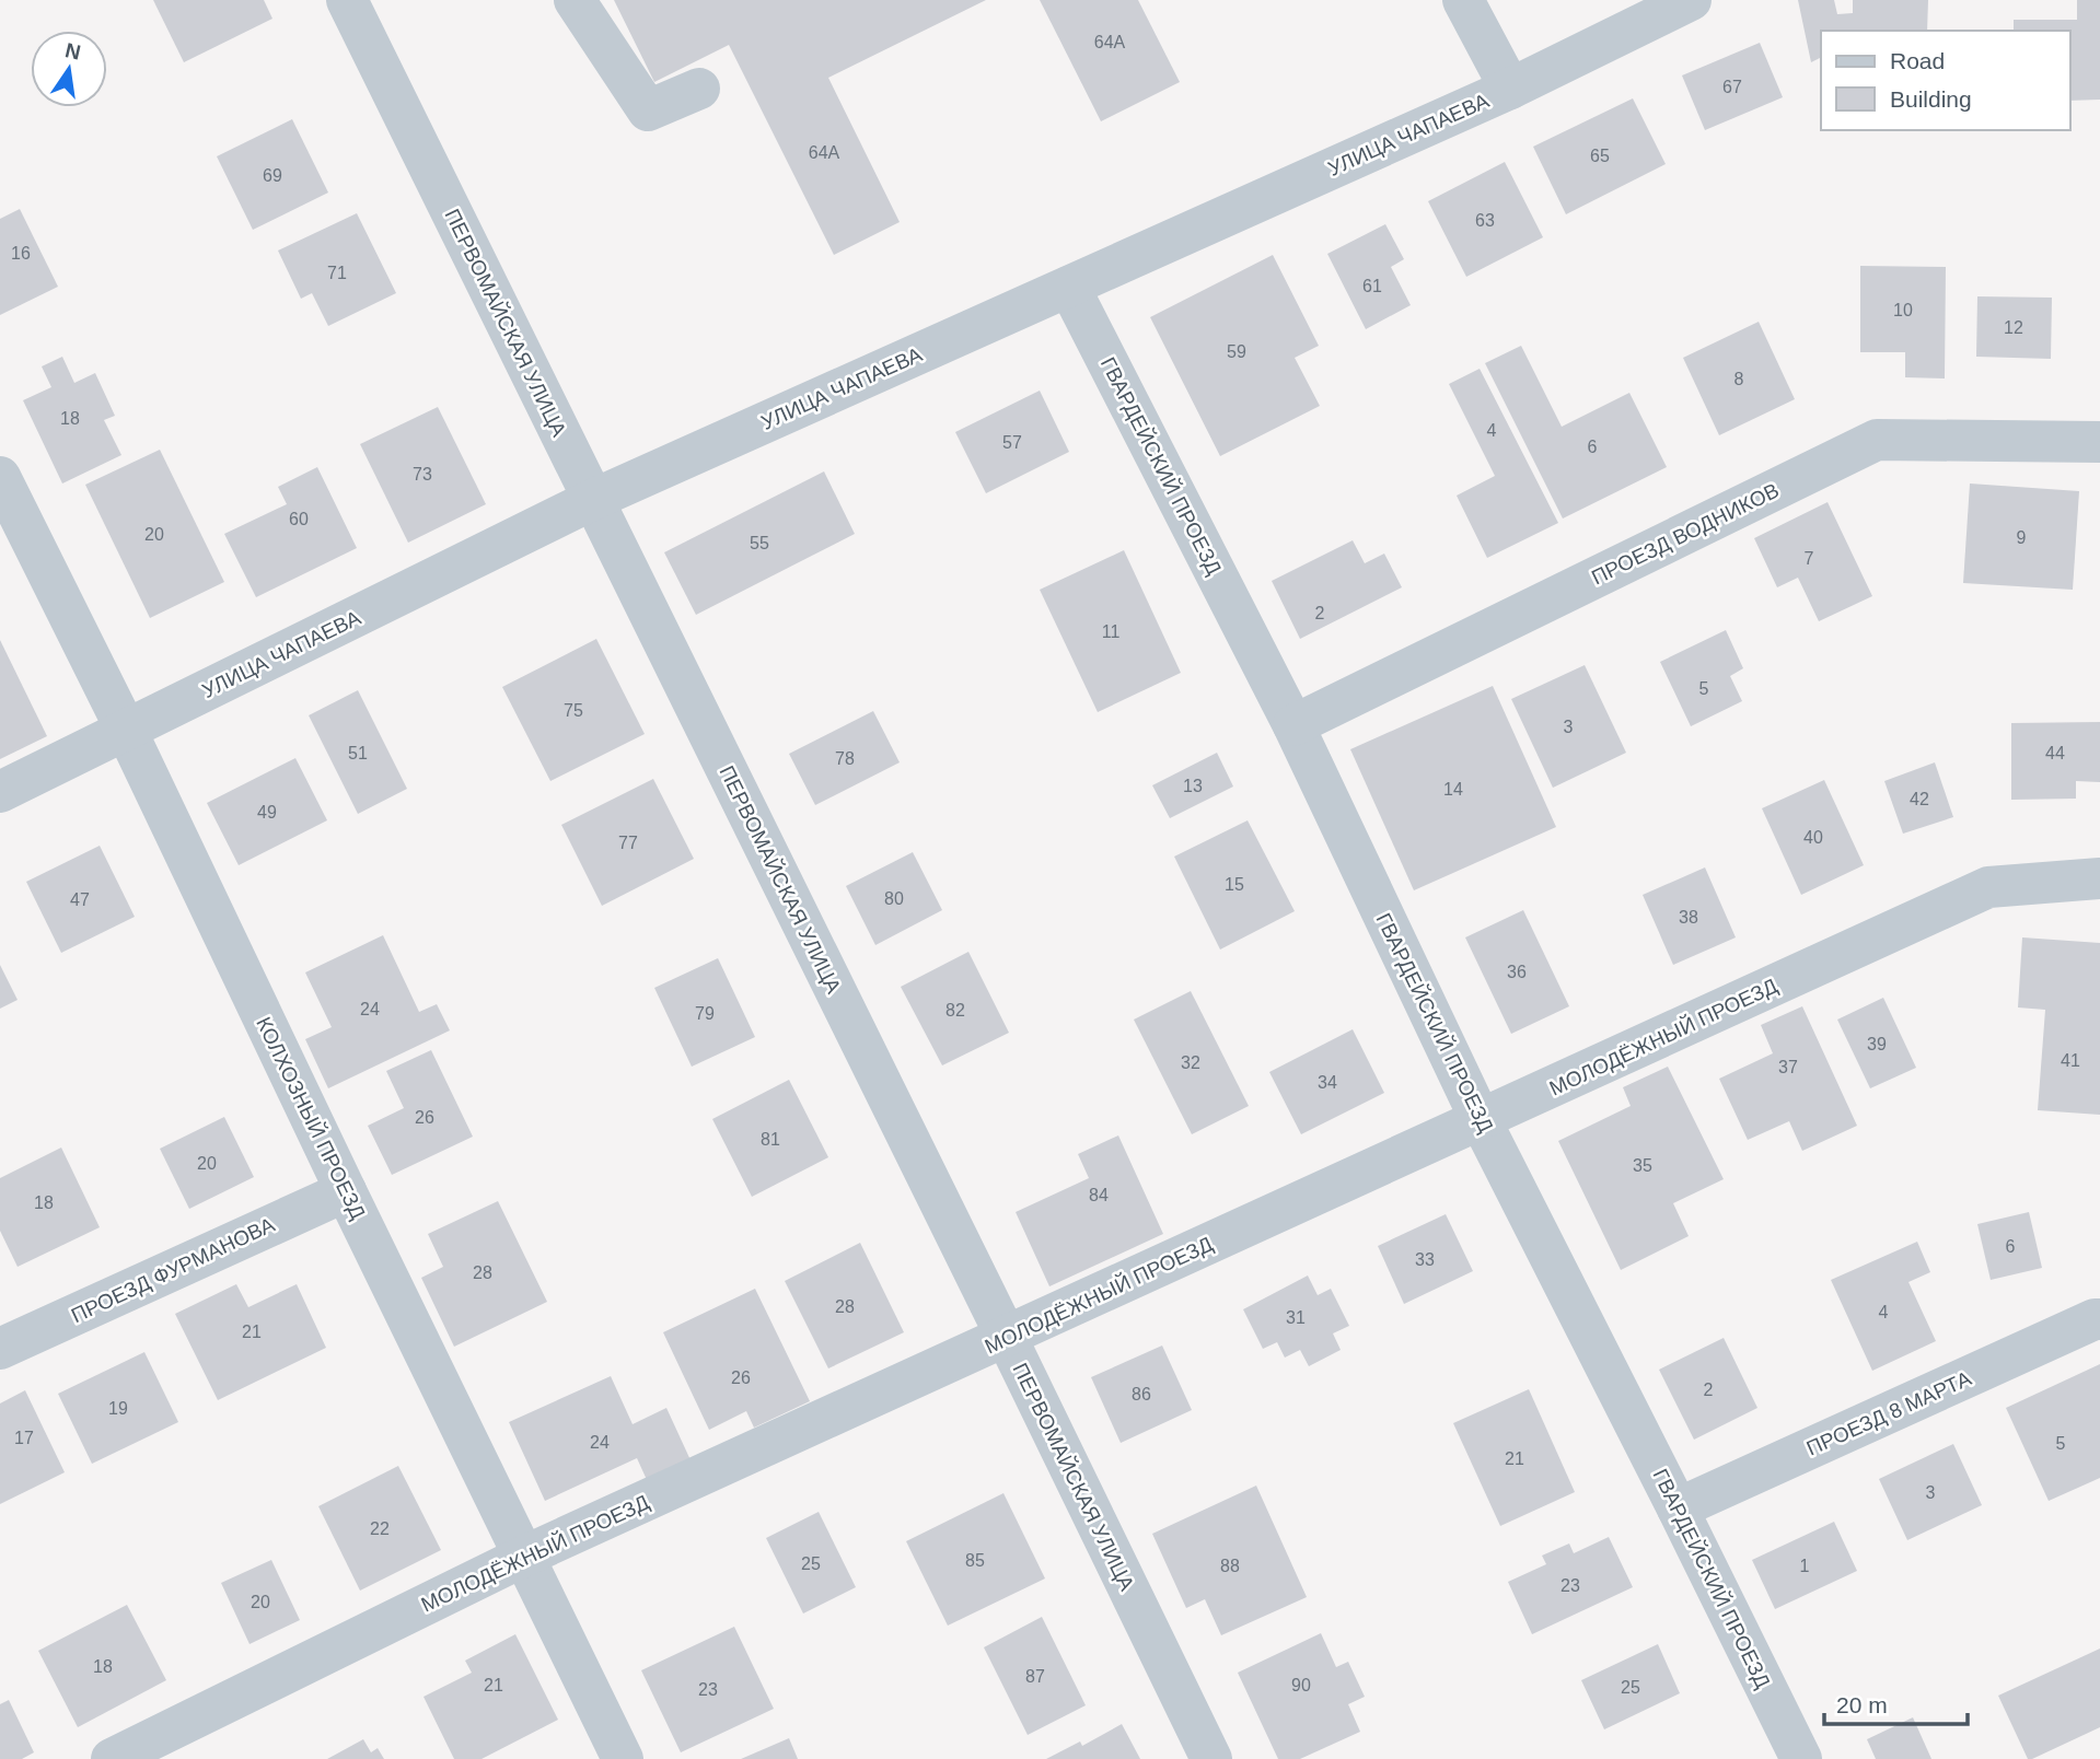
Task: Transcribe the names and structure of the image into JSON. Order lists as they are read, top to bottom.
{
  "streets": {
    "street": [
      "УЛИЦА ЧАПАЕВА",
      "ПЕРВОМАЙСКАЯ УЛИЦА",
      "ГВАРДЕЙСКИЙ ПРОЕЗД",
      "ПРОЕЗД ВОДНИКОВ",
      "МОЛОДЁЖНЫЙ ПРОЕЗД",
      "КОЛХОЗНЫЙ ПРОЕЗД",
      "ПРОЕЗД ФУРМАНОВА",
      "ПРОЕЗД 8 МАРТА"
    ]
  },
  "crossings": [
    ["УЛИЦА ЧАПАЕВА", "ПЕРВОМАЙСКАЯ УЛИЦА"],
    ["УЛИЦА ЧАПАЕВА", "ГВАРДЕЙСКИЙ ПРОЕЗД"],
    ["УЛИЦА ЧАПАЕВА", "КОЛХОЗНЫЙ ПРОЕЗД"],
    ["ПЕРВОМАЙСКАЯ УЛИЦА", "МОЛОДЁЖНЫЙ ПРОЕЗД"],
    ["ГВАРДЕЙСКИЙ ПРОЕЗД", "ПРОЕЗД ВОДНИКОВ"],
    ["ГВАРДЕЙСКИЙ ПРОЕЗД", "МОЛОДЁЖНЫЙ ПРОЕЗД"],
    ["ГВАРДЕЙСКИЙ ПРОЕЗД", "ПРОЕЗД 8 МАРТА"],
    ["МОЛОДЁЖНЫЙ ПРОЕЗД", "КОЛХОЗНЫЙ ПРОЕЗД"],
    ["КОЛХОЗНЫЙ ПРОЕЗД", "ПРОЕЗД ФУРМАНОВА"]
  ],
  "house_numbers": [
    "64А",
    "67",
    "64А",
    "65",
    "69",
    "63",
    "16",
    "71",
    "61",
    "10",
    "12",
    "59",
    "8",
    "18",
    "4",
    "57",
    "6",
    "73",
    "60",
    "20",
    "9",
    "55",
    "7",
    "2",
    "11",
    "5",
    "75",
    "3",
    "51",
    "44",
    "78",
    "13",
    "14",
    "42",
    "49",
    "40",
    "77",
    "15",
    "80",
    "47",
    "38",
    "36",
    "24",
    "82",
    "79",
    "39",
    "41",
    "32",
    "37",
    "34",
    "26",
    "81",
    "20",
    "35",
    "84",
    "18",
    "6",
    "33",
    "28",
    "28",
    "4",
    "31",
    "21",
    "26",
    "2",
    "86",
    "19",
    "17",
    "24",
    "5",
    "21",
    "3",
    "22",
    "85",
    "25",
    "88",
    "1",
    "23",
    "20",
    "18",
    "87",
    "21",
    "90",
    "25",
    "23"
  ],
  "legend": ["Road", "Building"],
  "scale_bar": "20 m",
  "north": "top"
}
